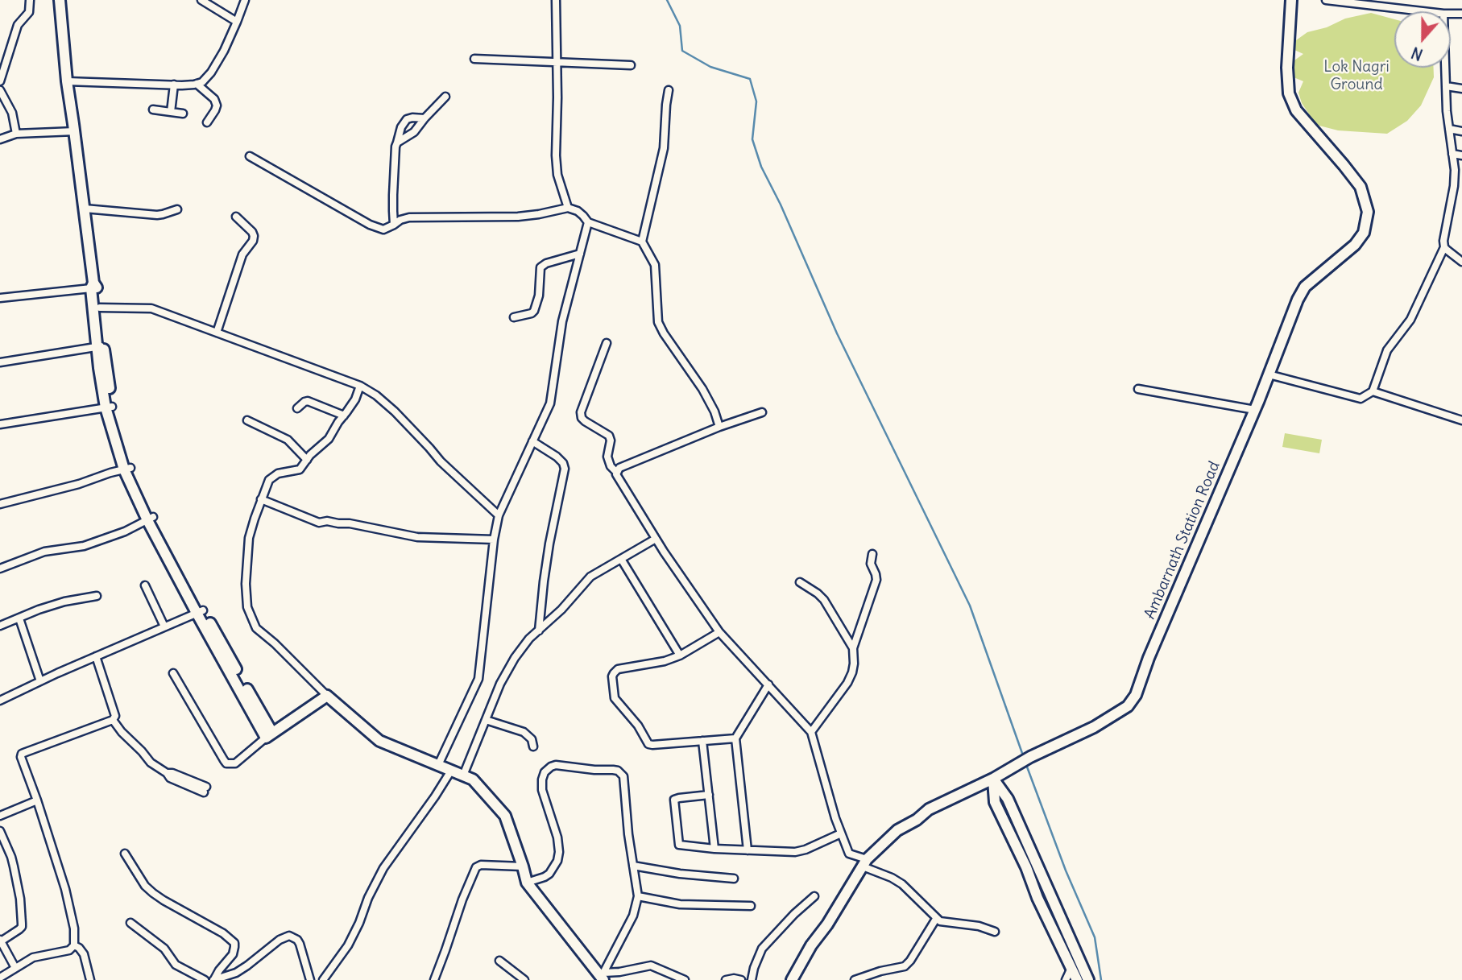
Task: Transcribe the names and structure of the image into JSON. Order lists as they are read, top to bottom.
{
  "streets": {
    "street": ["Ambarnath Station Road"]
  },
  "parks": ["Lok Nagri Ground"],
  "north": "bottom"
}
